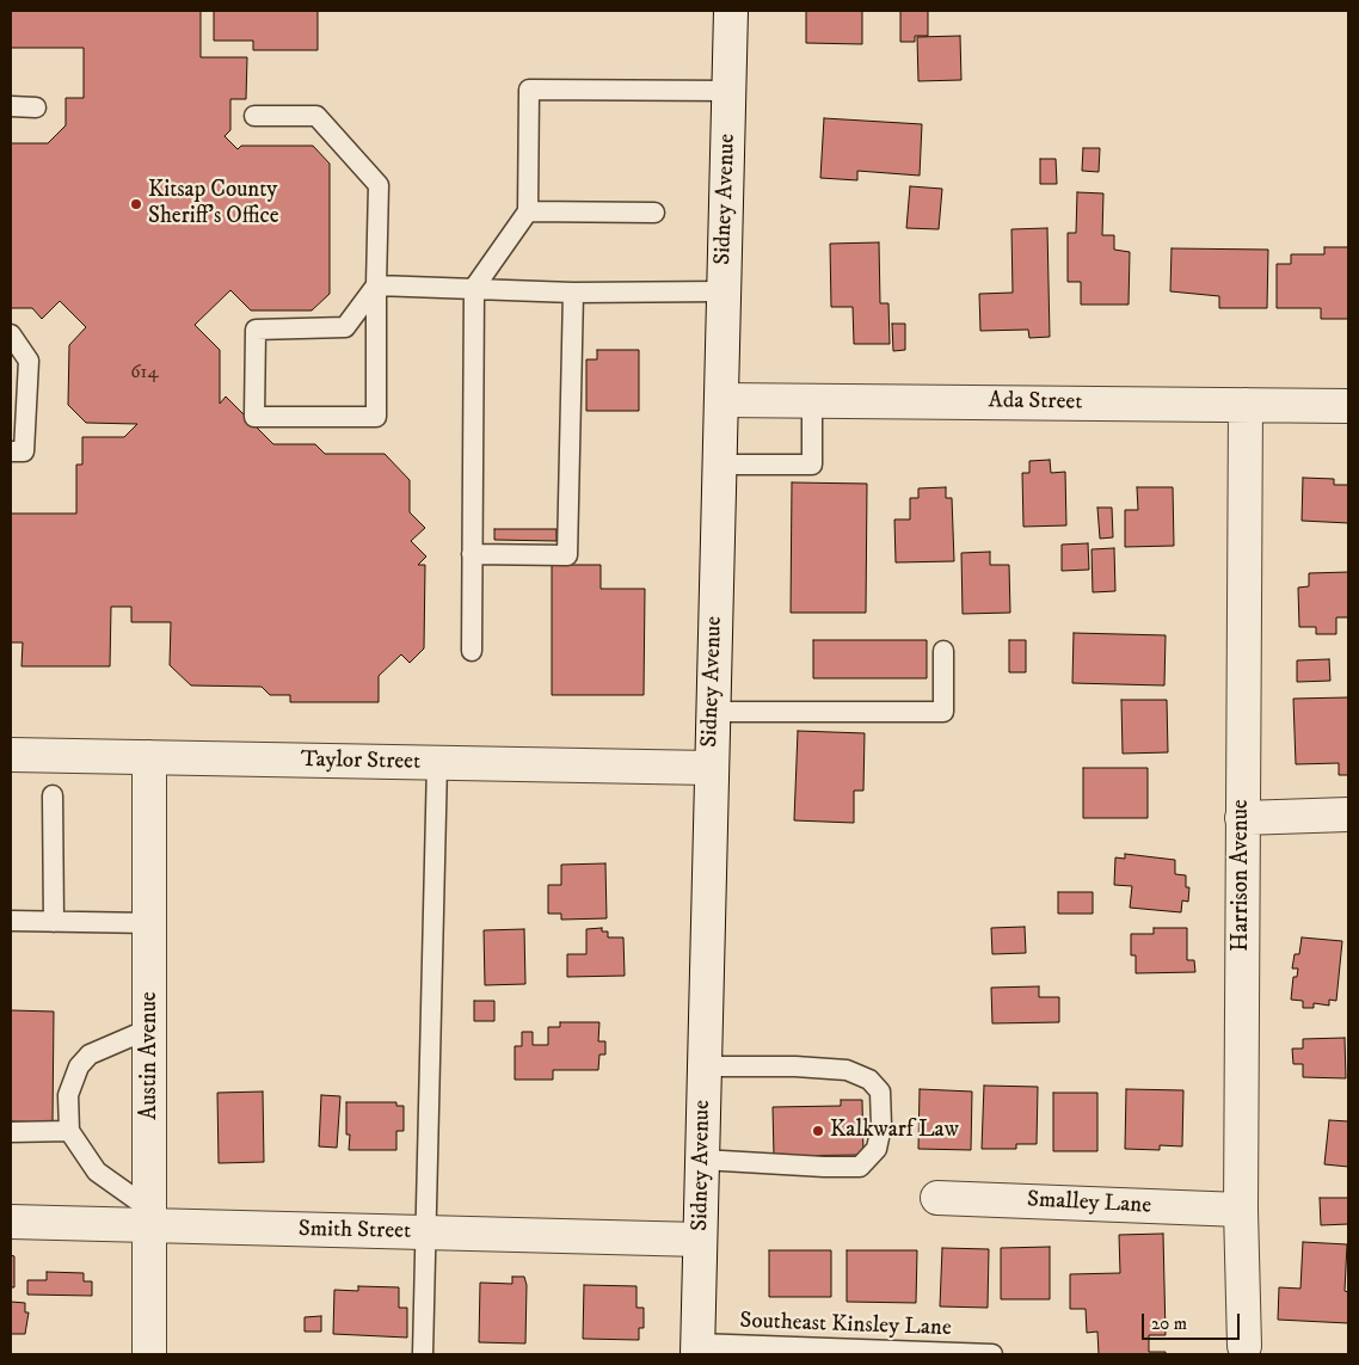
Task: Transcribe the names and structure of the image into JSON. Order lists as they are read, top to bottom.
{
  "streets": {
    "street": [
      "Sidney Avenue",
      "Ada Street",
      "Taylor Street",
      "Harrison Avenue",
      "Austin Avenue",
      "Smalley Lane",
      "Smith Street"
    ],
    "lane": ["Southeast Kinsley Lane"]
  },
  "crossings": [
    ["Sidney Avenue", "Ada Street"],
    ["Sidney Avenue", "Taylor Street"],
    ["Sidney Avenue", "Smith Street"],
    ["Sidney Avenue", "Southeast Kinsley Lane"],
    ["Ada Street", "Harrison Avenue"],
    ["Taylor Street", "Austin Avenue"],
    ["Harrison Avenue", "Smalley Lane"],
    ["Austin Avenue", "Smith Street"]
  ],
  "places": ["Kitsap County Sheriff's Office", "Kalkwarf Law"],
  "house_numbers": ["614"],
  "scale_bar": "20 m"
}
